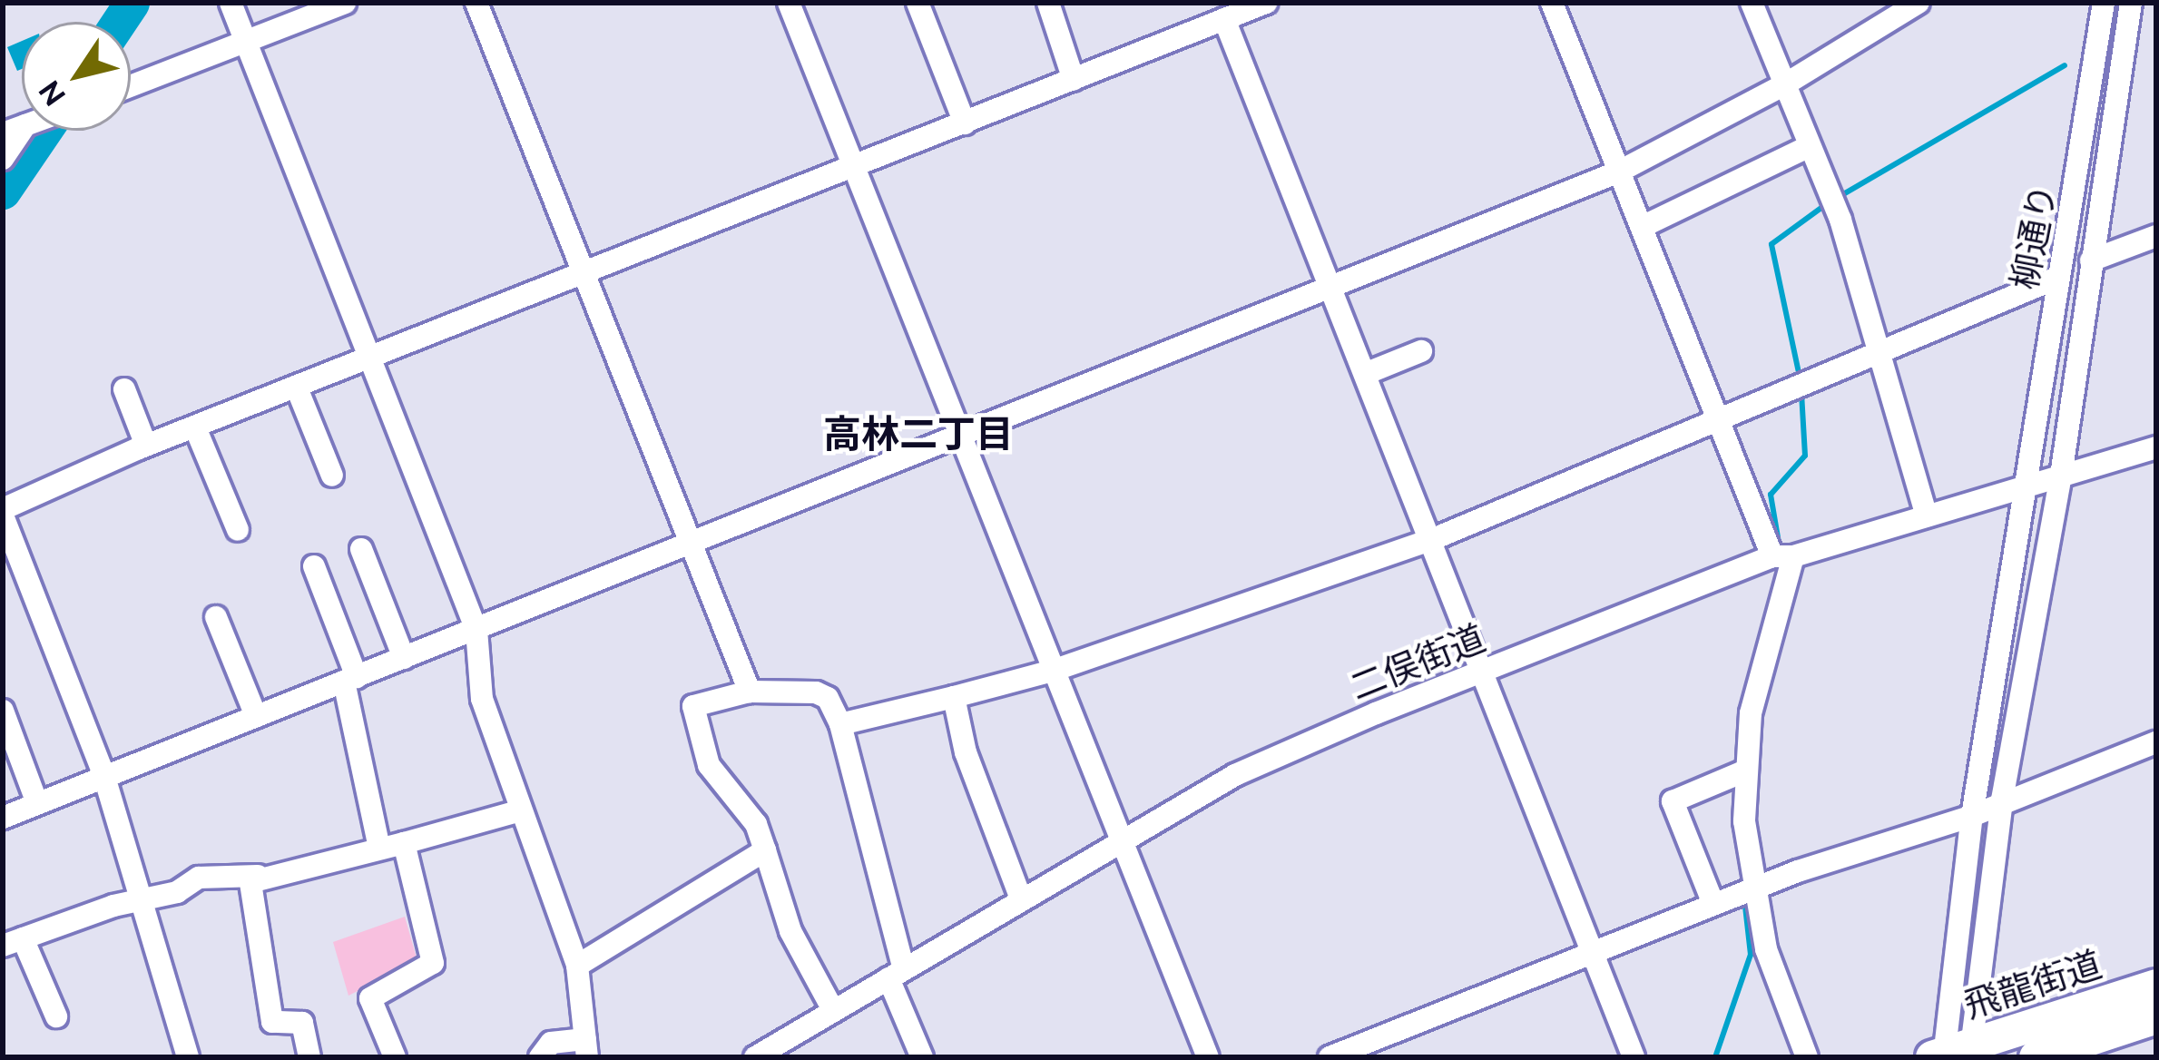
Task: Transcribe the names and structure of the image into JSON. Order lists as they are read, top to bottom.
{
  "streets": {
    "highway": ["飛龍街道"],
    "street": ["柳通り", "二俣街道"]
  },
  "crossings": [
    ["柳通り", "二俣街道"],
    ["柳通り", "飛龍街道"]
  ],
  "districts": ["高林二丁目"],
  "north": "bottom left"
}
